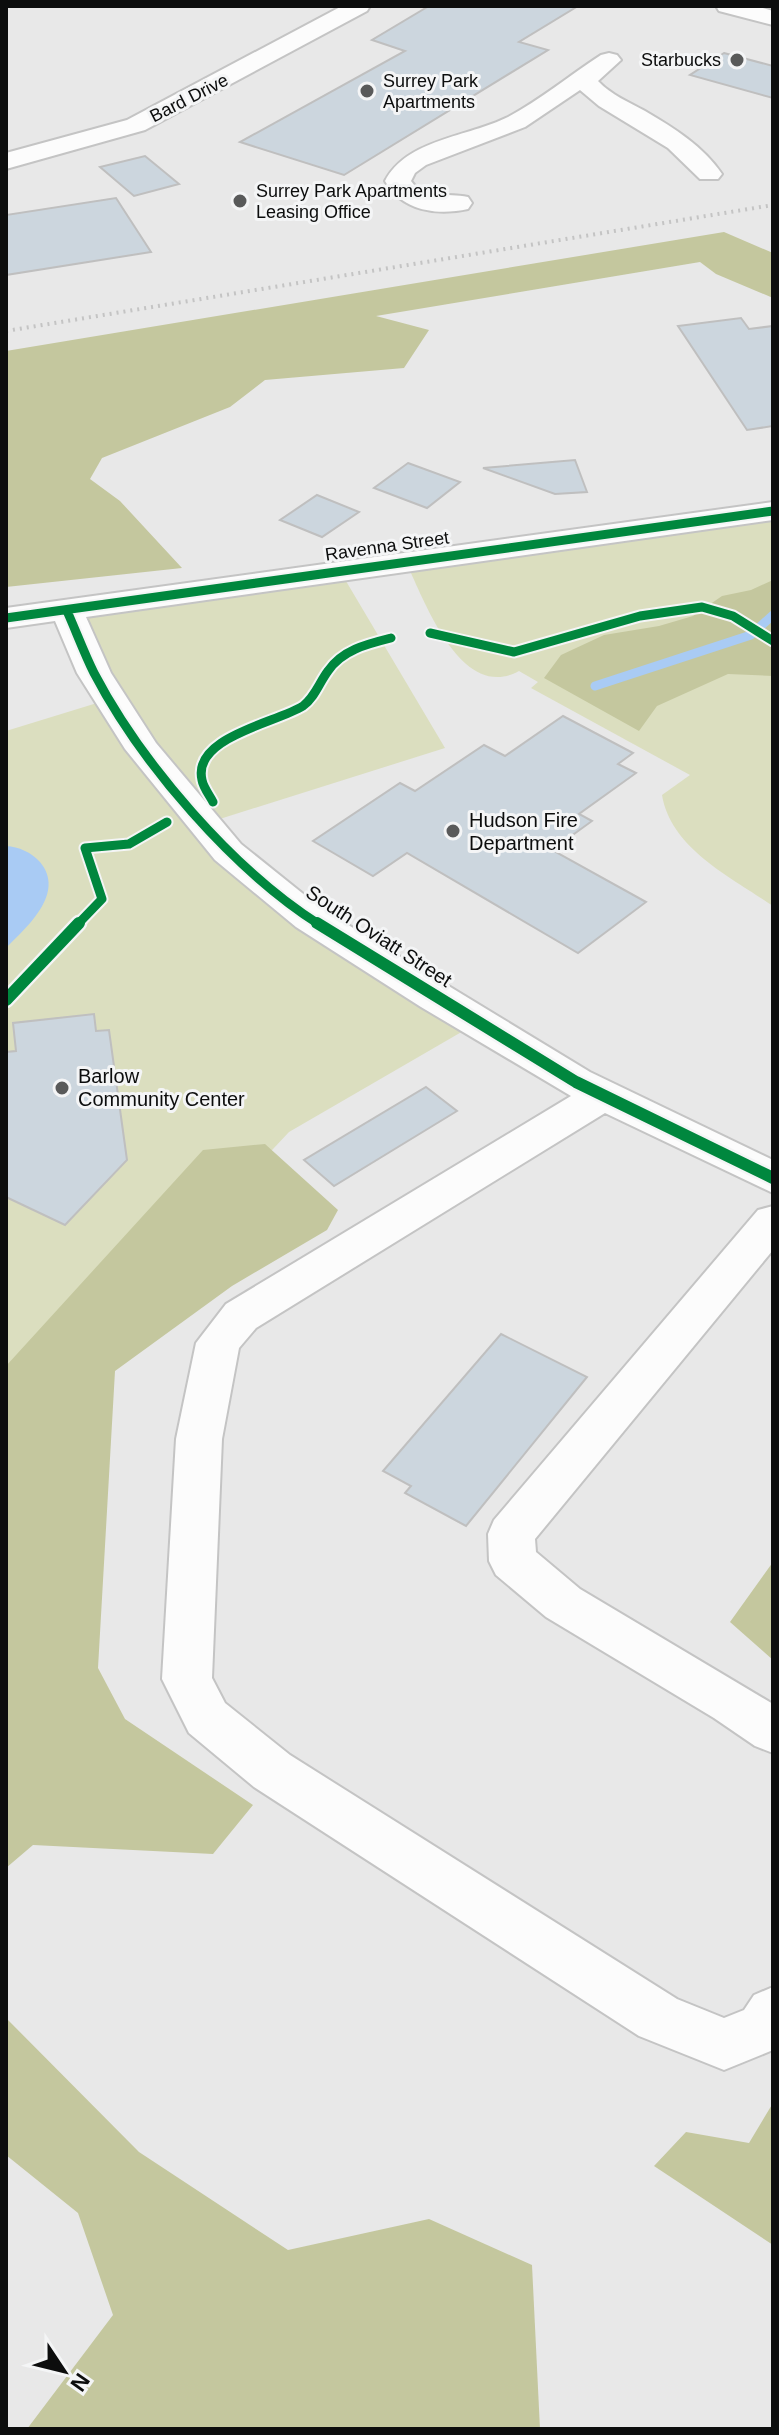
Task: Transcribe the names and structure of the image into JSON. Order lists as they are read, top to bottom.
{
  "streets": {
    "street": ["Bard Drive", "Ravenna Street", "South Oviatt Street"]
  },
  "crossings": [
    ["Ravenna Street", "South Oviatt Street"]
  ],
  "places": [
    "Starbucks",
    "Surrey Park Apartments",
    "Surrey Park Apartments Leasing Office",
    "Hudson Fire Department",
    "Barlow Community Center"
  ],
  "north": "bottom right"
}
